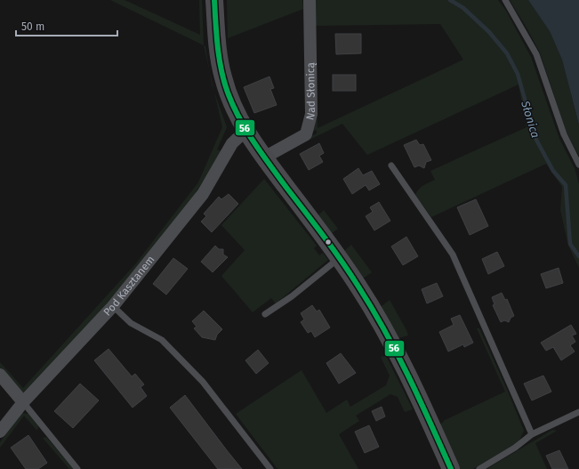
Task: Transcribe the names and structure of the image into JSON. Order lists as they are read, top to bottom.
{
  "streets": {
    "street": ["Nad Słonicą", "Pod Kasztanem"]
  },
  "water": ["Słonica"],
  "lines": ["transit line 56"],
  "scale_bar": "50 m"
}
